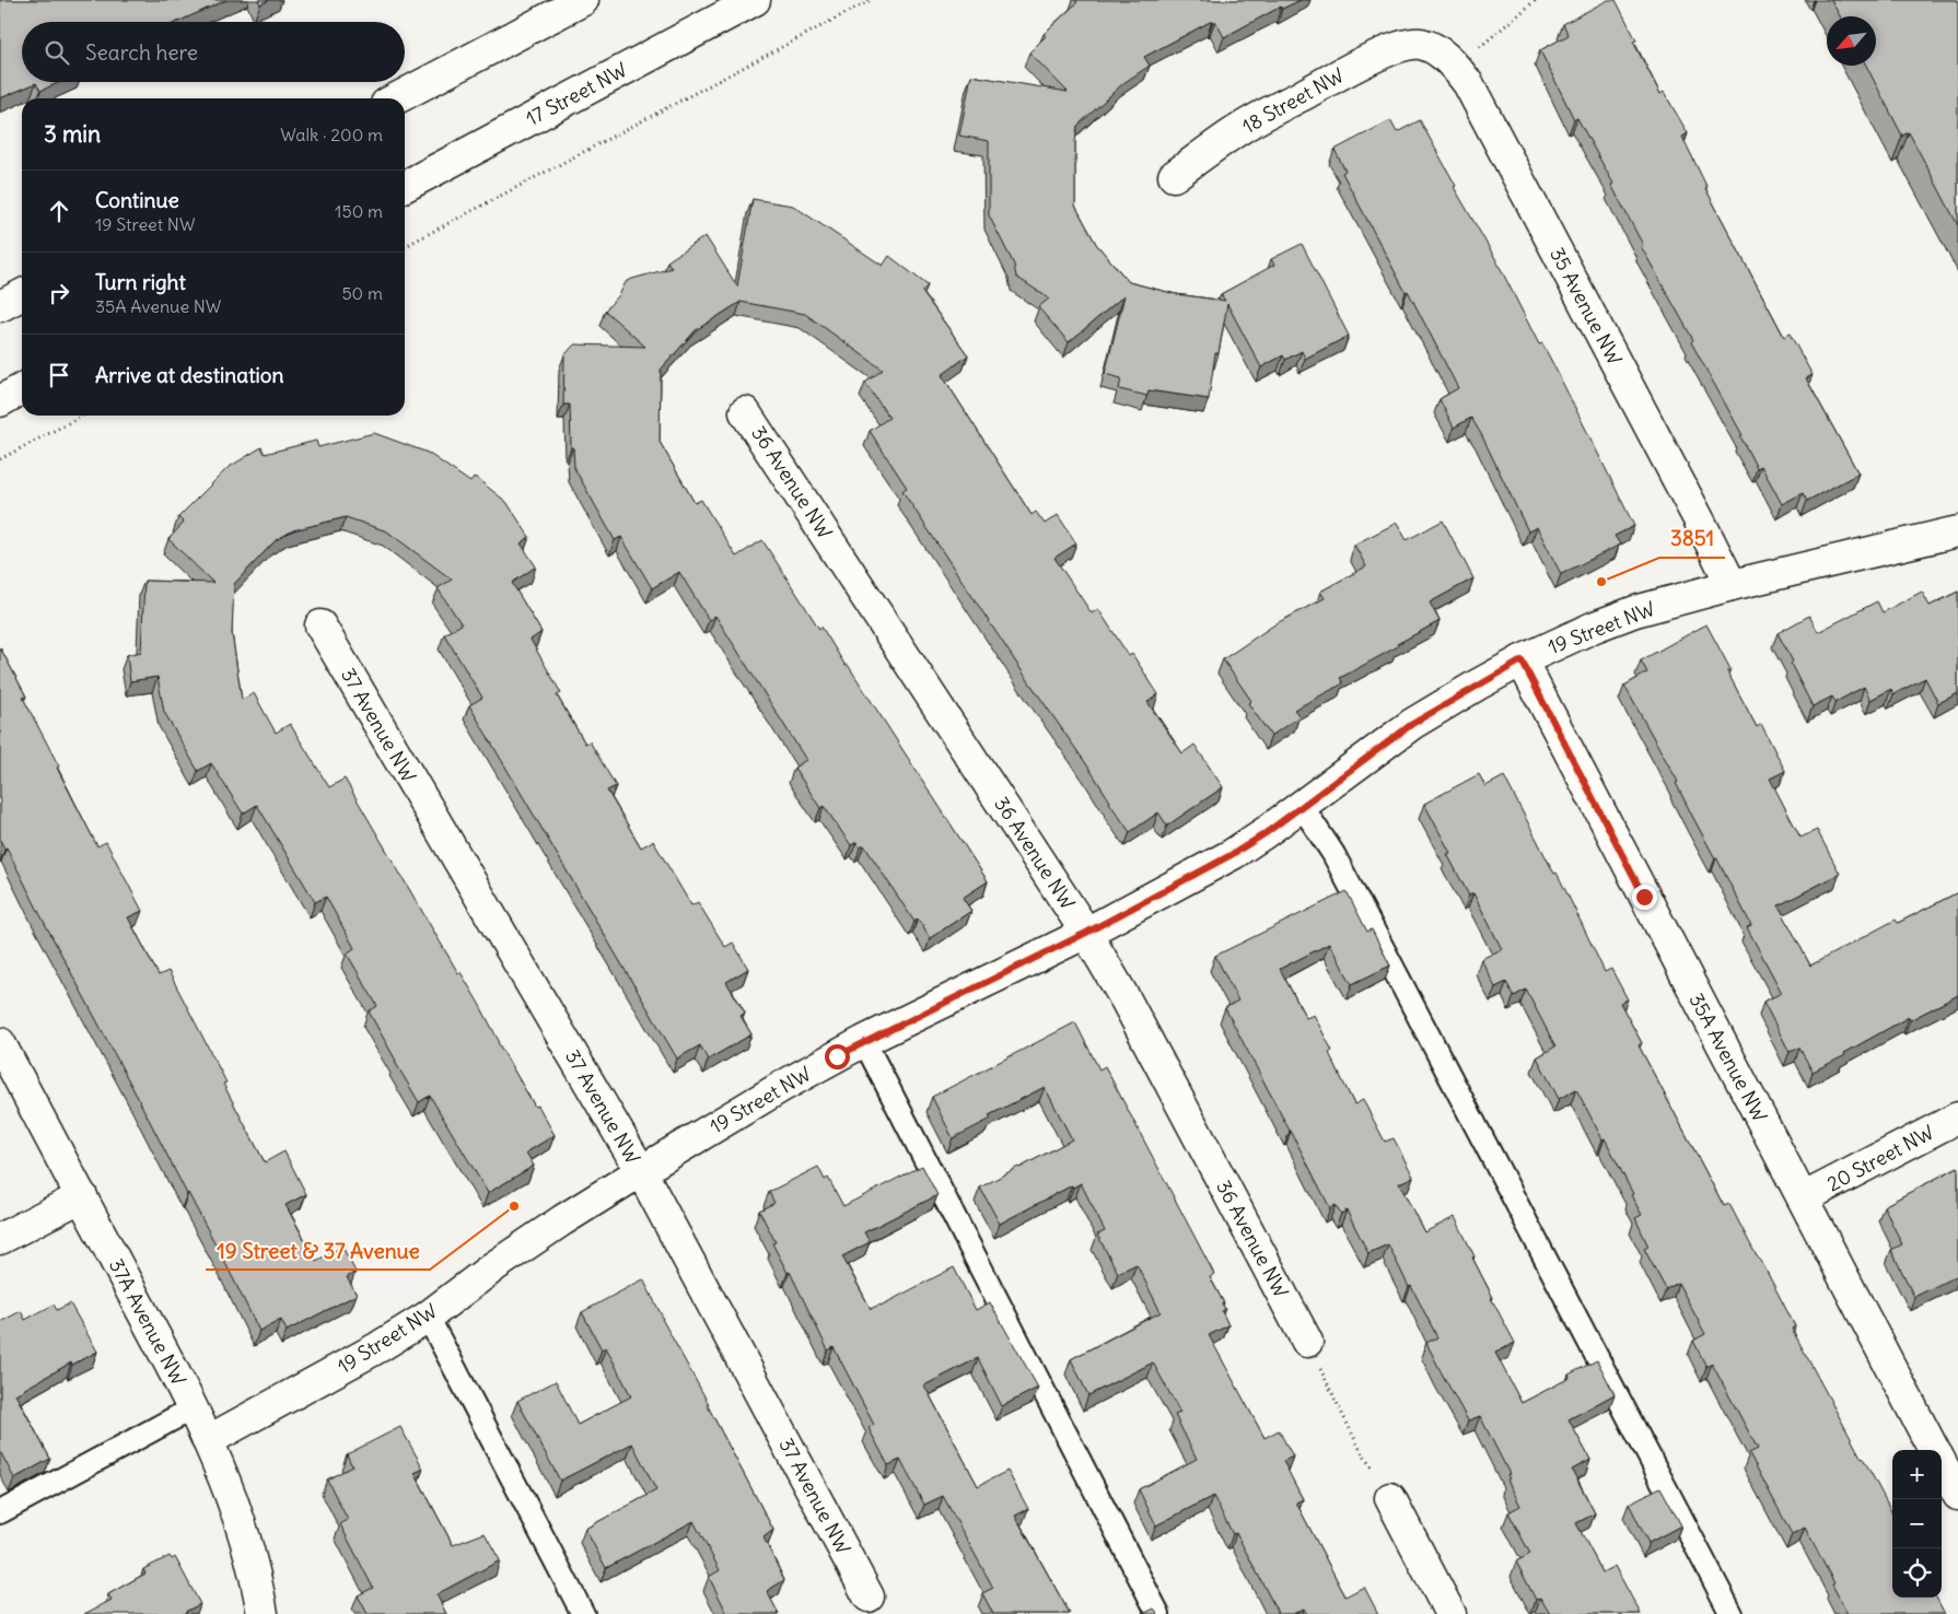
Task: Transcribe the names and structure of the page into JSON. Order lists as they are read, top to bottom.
{
  "streets": {
    "street": [
      "17 Street NW",
      "18 Street NW",
      "35 Avenue NW",
      "36 Avenue NW",
      "19 Street NW",
      "37 Avenue NW",
      "35A Avenue NW",
      "20 Street NW",
      "37A Avenue NW"
    ]
  },
  "crossings": [
    ["18 Street NW", "35 Avenue NW"],
    ["35 Avenue NW", "19 Street NW"],
    ["36 Avenue NW", "19 Street NW"],
    ["19 Street NW", "37 Avenue NW"],
    ["19 Street NW", "35A Avenue NW"],
    ["19 Street NW", "37A Avenue NW"],
    ["35A Avenue NW", "20 Street NW"]
  ],
  "places": ["3851", "19 Street & 37 Avenue"],
  "north": "bottom left",
  "page": {
    "search": "Search here",
    "heading": ["3 min", "Walk · 200 m"],
    "list": [
      ["Continue", "19 Street NW", "150 m"],
      ["Turn right", "35A Avenue NW", "50 m"],
      "Arrive at destination"
    ],
    "map_buttons": ["+", "−"]
  }
}
